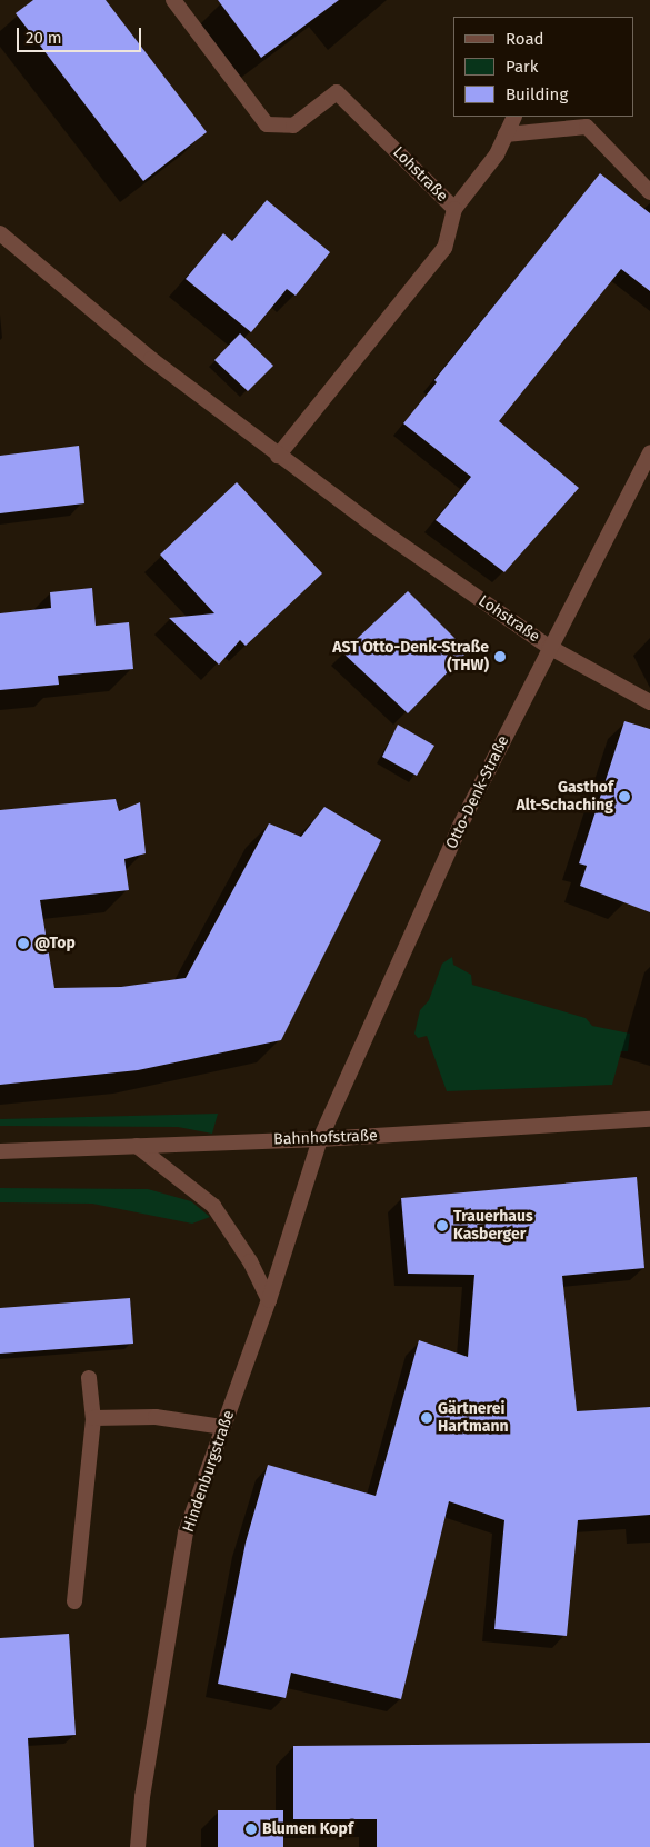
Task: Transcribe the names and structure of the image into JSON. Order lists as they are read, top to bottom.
{
  "streets": {
    "street": [
      "Lohstraße",
      "Otto-Denk-Straße",
      "Bahnhofstraße",
      "Hindenburgstraße"
    ]
  },
  "crossings": [
    ["Lohstraße", "Otto-Denk-Straße"],
    ["Otto-Denk-Straße", "Bahnhofstraße"],
    ["Otto-Denk-Straße", "Hindenburgstraße"],
    ["Bahnhofstraße", "Hindenburgstraße"]
  ],
  "places": [
    "AST Otto-Denk-Straße (THW)",
    "Gasthof Alt-Schaching",
    "@Top",
    "Trauerhaus Kasberger",
    "Gärtnerei Hartmann",
    "Blumen Kopf"
  ],
  "legend": ["Road", "Park", "Building"],
  "scale_bar": "20 m"
}
